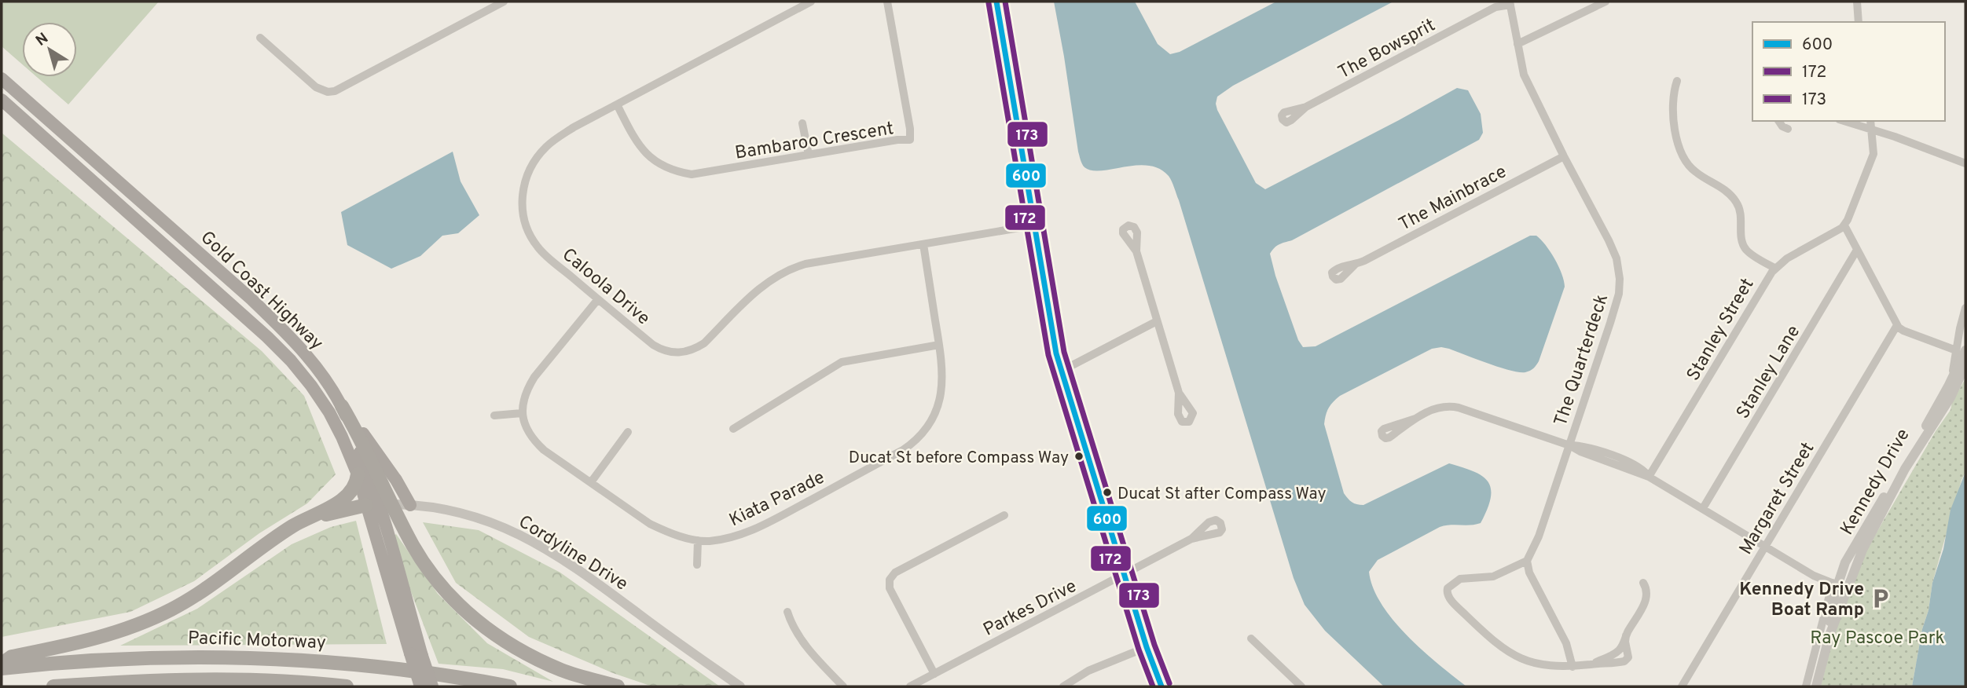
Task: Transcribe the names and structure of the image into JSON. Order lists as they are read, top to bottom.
{
  "streets": {
    "highway": ["Gold Coast Highway", "Pacific Motorway"],
    "street": [
      "The Bowsprit",
      "Bambaroo Crescent",
      "The Mainbrace",
      "Caloola Drive",
      "Stanley Street",
      "The Quarterdeck",
      "Stanley Lane",
      "Kennedy Drive",
      "Kiata Parade",
      "Margaret Street",
      "Cordyline Drive",
      "Parkes Drive"
    ]
  },
  "crossings": [
    ["The Bowsprit", "The Quarterdeck"],
    ["Bambaroo Crescent", "Caloola Drive"],
    ["The Mainbrace", "The Quarterdeck"],
    ["Caloola Drive", "Kiata Parade"],
    ["Gold Coast Highway", "Cordyline Drive"]
  ],
  "parks": ["Ray Pascoe Park"],
  "places": {
    "other": ["Ducat St before Compass Way", "Ducat St after Compass Way"],
    "parking": ["Kennedy Drive Boat Ramp"]
  },
  "lines": ["transit line 600", "transit line 173", "transit line 172"],
  "legend": ["600", "172", "173"],
  "north": "top left"
}
